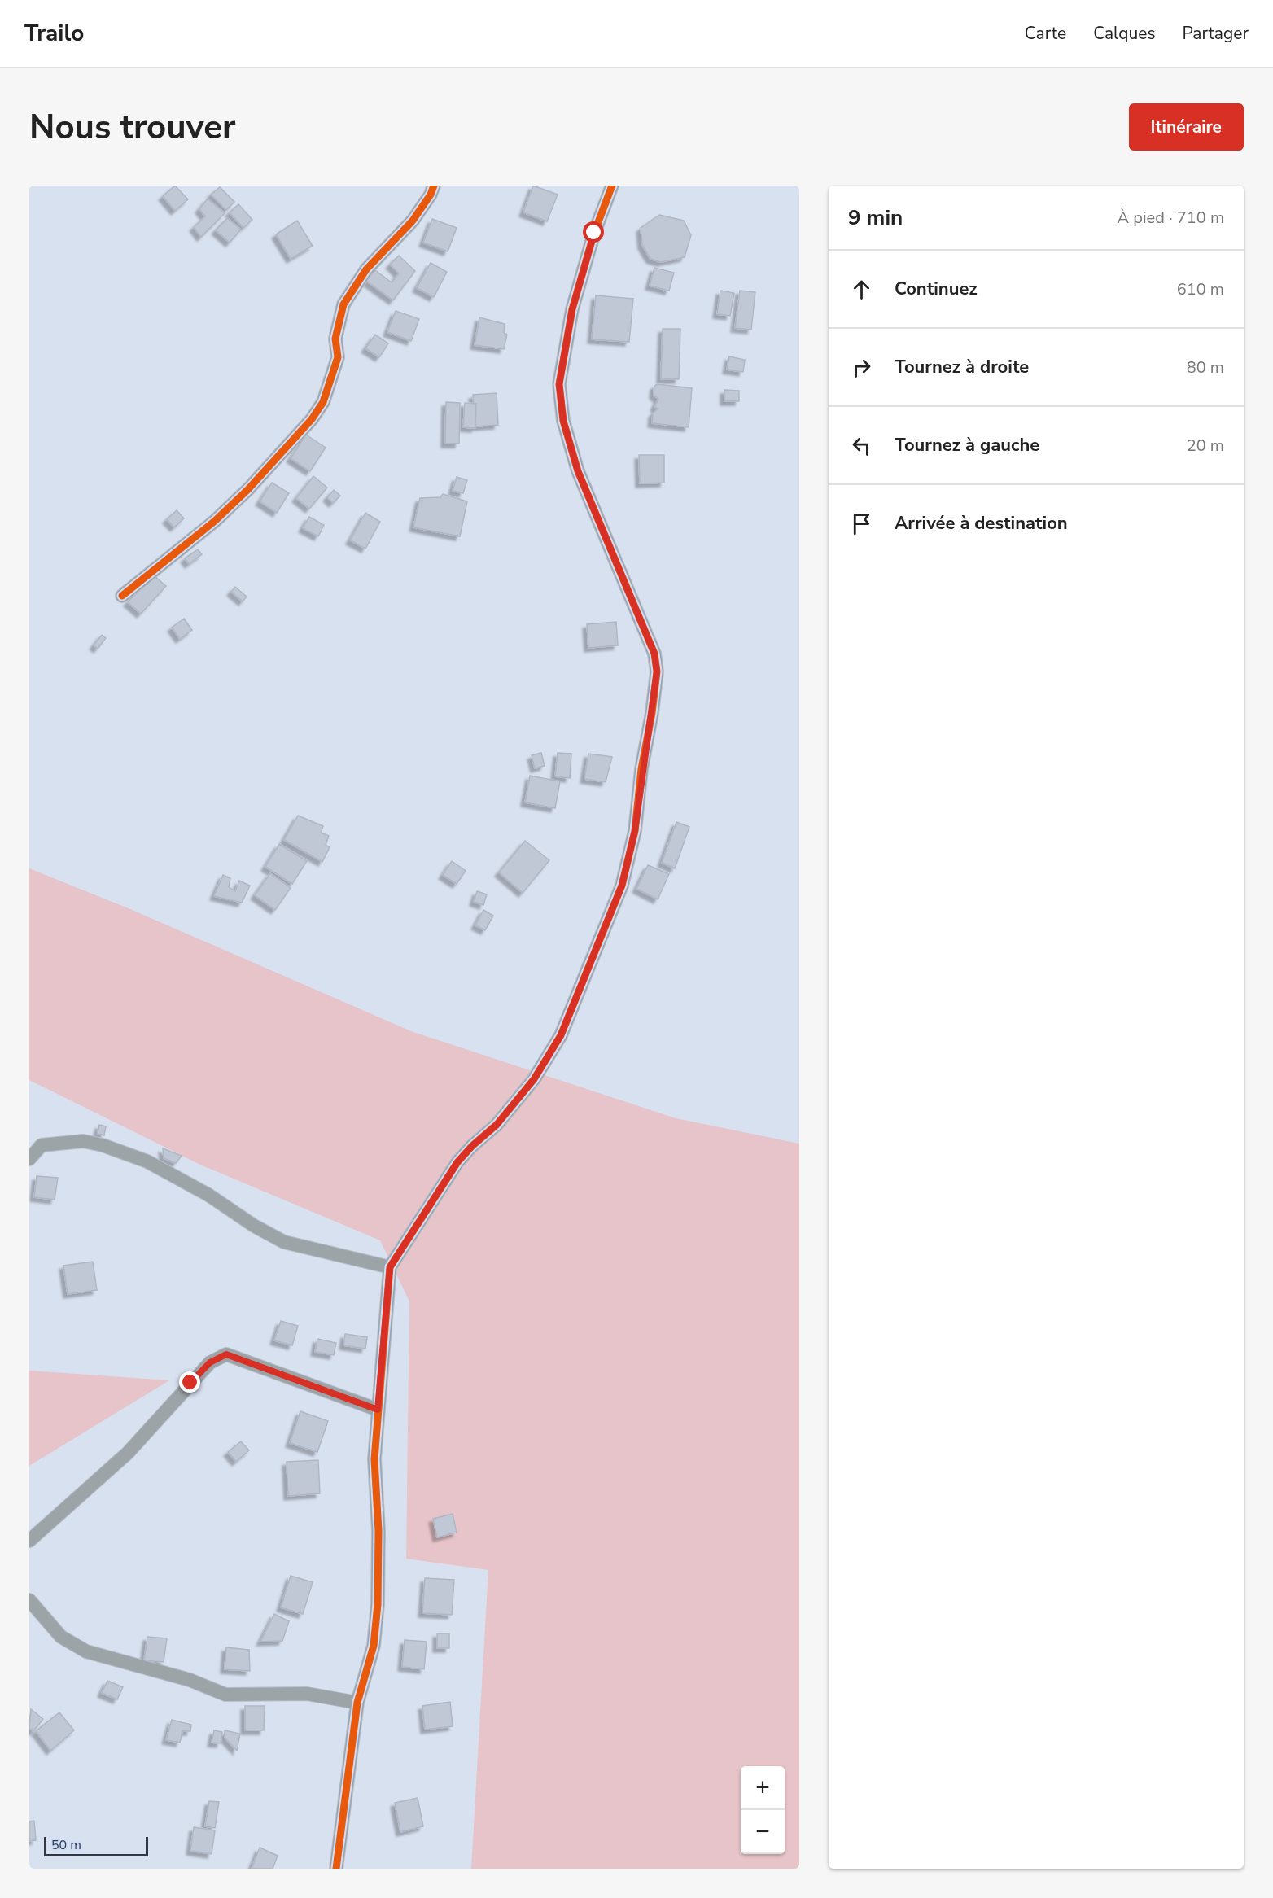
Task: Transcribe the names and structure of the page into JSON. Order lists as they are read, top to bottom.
{
  "scale_bar": "50 m",
  "page": {
    "header": "Trailo",
    "nav": ["Carte", "Calques", "Partager"],
    "buttons": "Itinéraire",
    "title": "Nous trouver",
    "heading": ["9 min", "À pied · 710 m"],
    "list": [
      ["Continuez", "610 m"],
      ["Tournez à droite", "80 m"],
      ["Tournez à gauche", "20 m"],
      "Arrivée à destination"
    ],
    "map_buttons": ["+", "−"],
    "scale": "50 m"
  }
}
